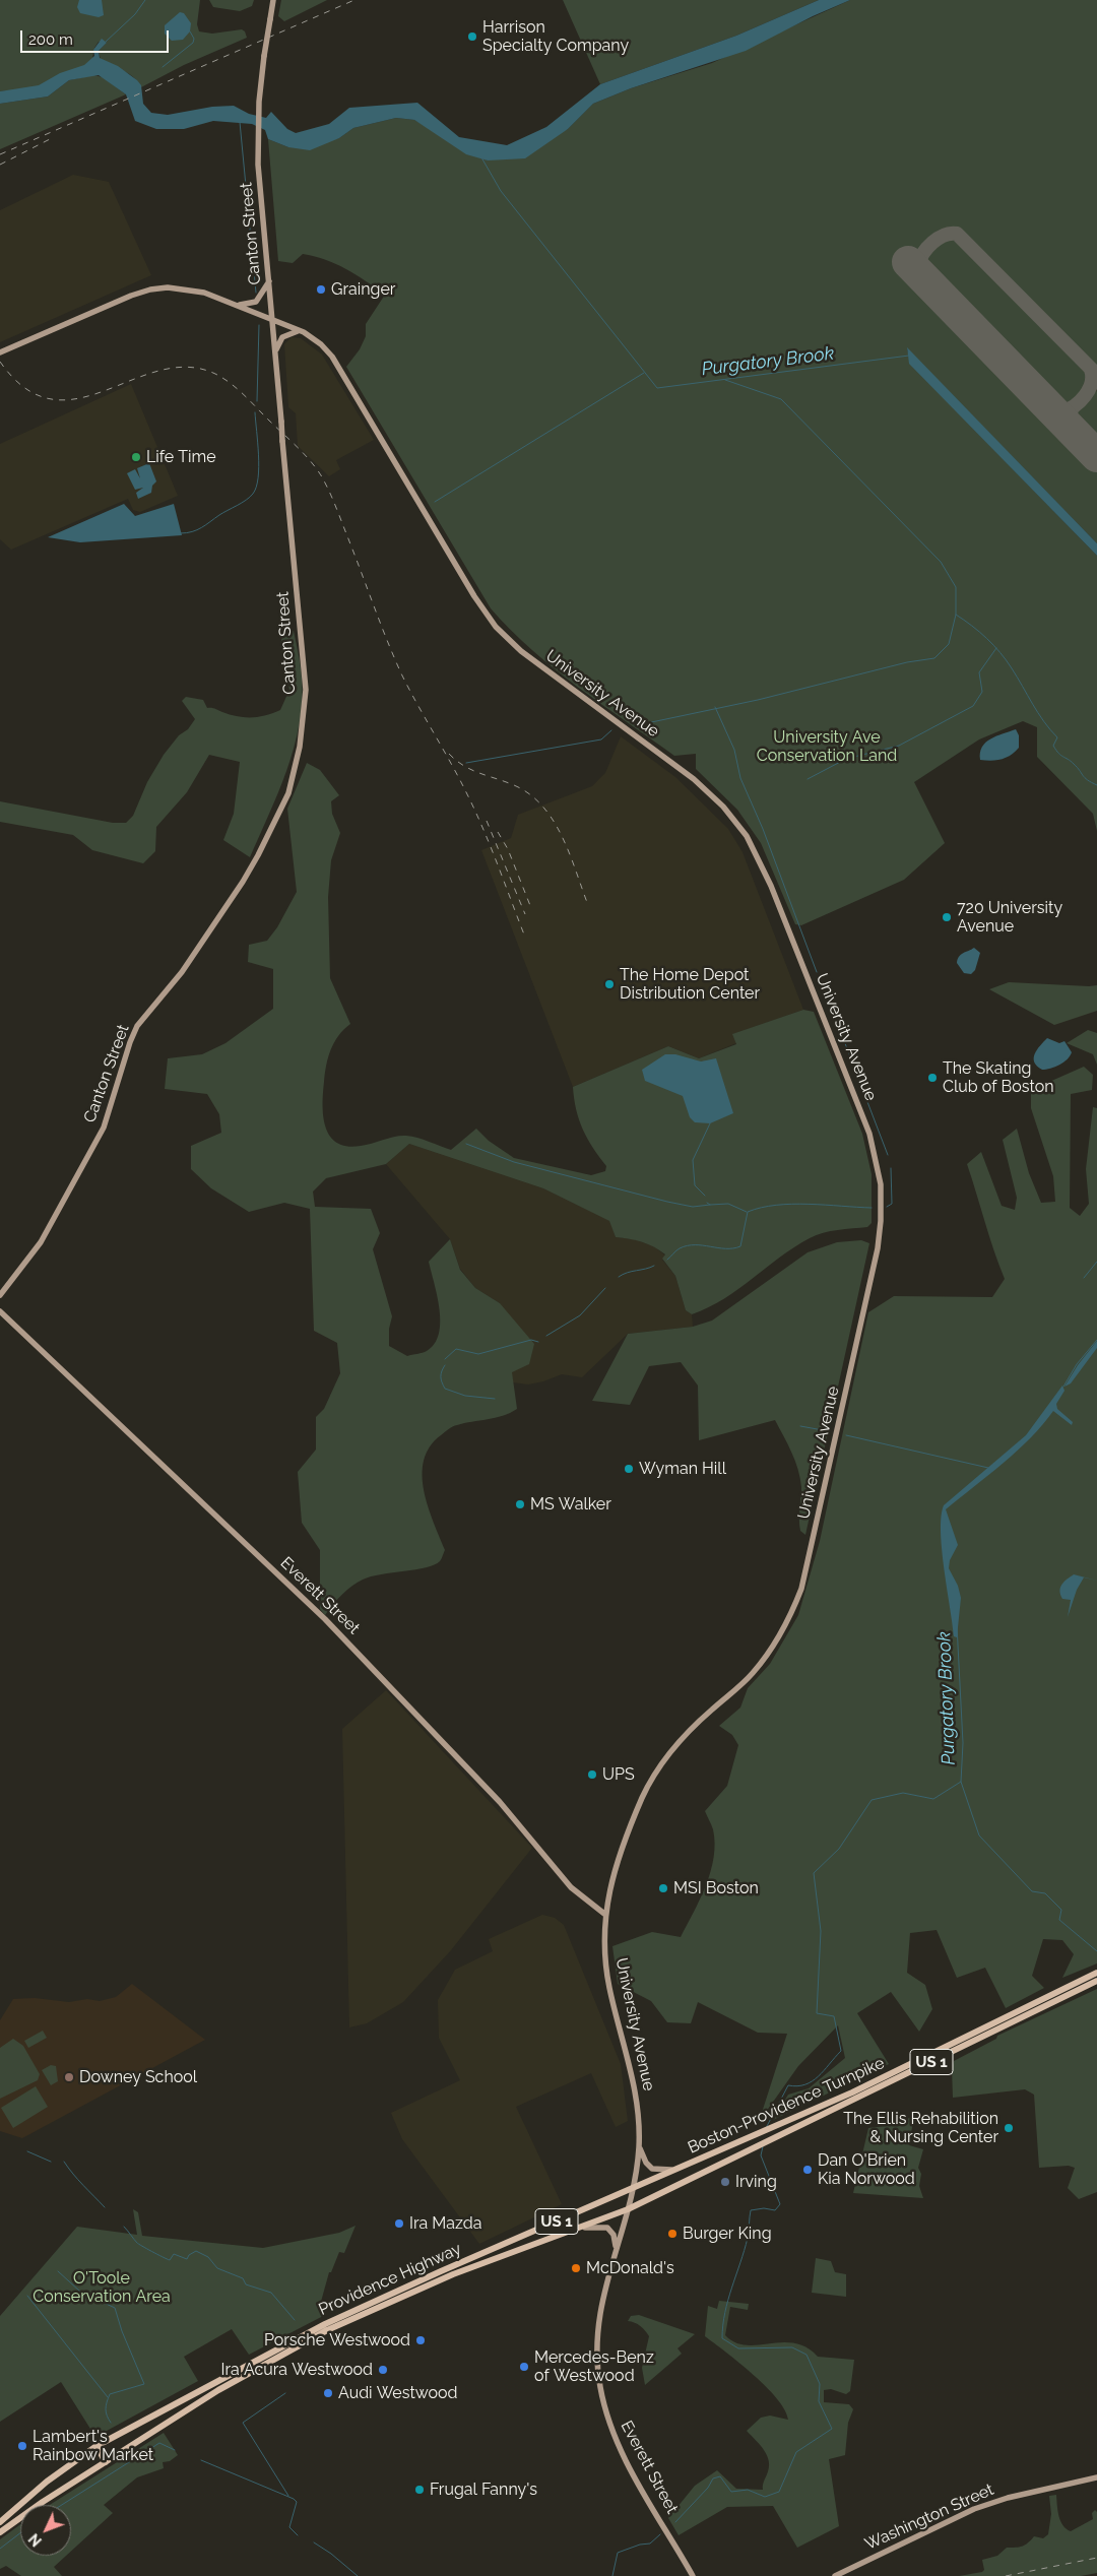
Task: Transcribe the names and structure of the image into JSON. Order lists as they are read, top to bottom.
{
  "streets": {
    "main road": [
      "Canton Street",
      "University Avenue",
      "Everett Street",
      "US 1",
      "Boston-Providence Turnpike",
      "Providence Highway",
      "Washington Street"
    ]
  },
  "crossings": [
    ["Canton Street", "University Avenue"],
    ["University Avenue", "Everett Street"],
    ["University Avenue", "Boston-Providence Turnpike"],
    ["Everett Street", "Boston-Providence Turnpike"],
    ["Boston-Providence Turnpike", "Providence Highway"]
  ],
  "water": ["Purgatory Brook"],
  "parks": ["University Ave Conservation Land", "O'Toole Conservation Area"],
  "places": [
    "Harrison Specialty Company",
    "Grainger",
    "Life Time",
    "720 University Avenue",
    "The Home Depot Distribution Center",
    "The Skating Club of Boston",
    "Wyman Hill",
    "MS Walker",
    "UPS",
    "MSI Boston",
    "Downey School",
    "The Ellis Rehabilition & Nursing Center",
    "Dan O'Brien Kia Norwood",
    "Irving",
    "Ira Mazda",
    "Burger King",
    "McDonald's",
    "Porsche Westwood",
    "Mercedes-Benz of Westwood",
    "Ira Acura Westwood",
    "Audi Westwood",
    "Lambert's Rainbow Market",
    "Frugal Fanny's"
  ],
  "scale_bar": "200 m",
  "north": "bottom left"
}
